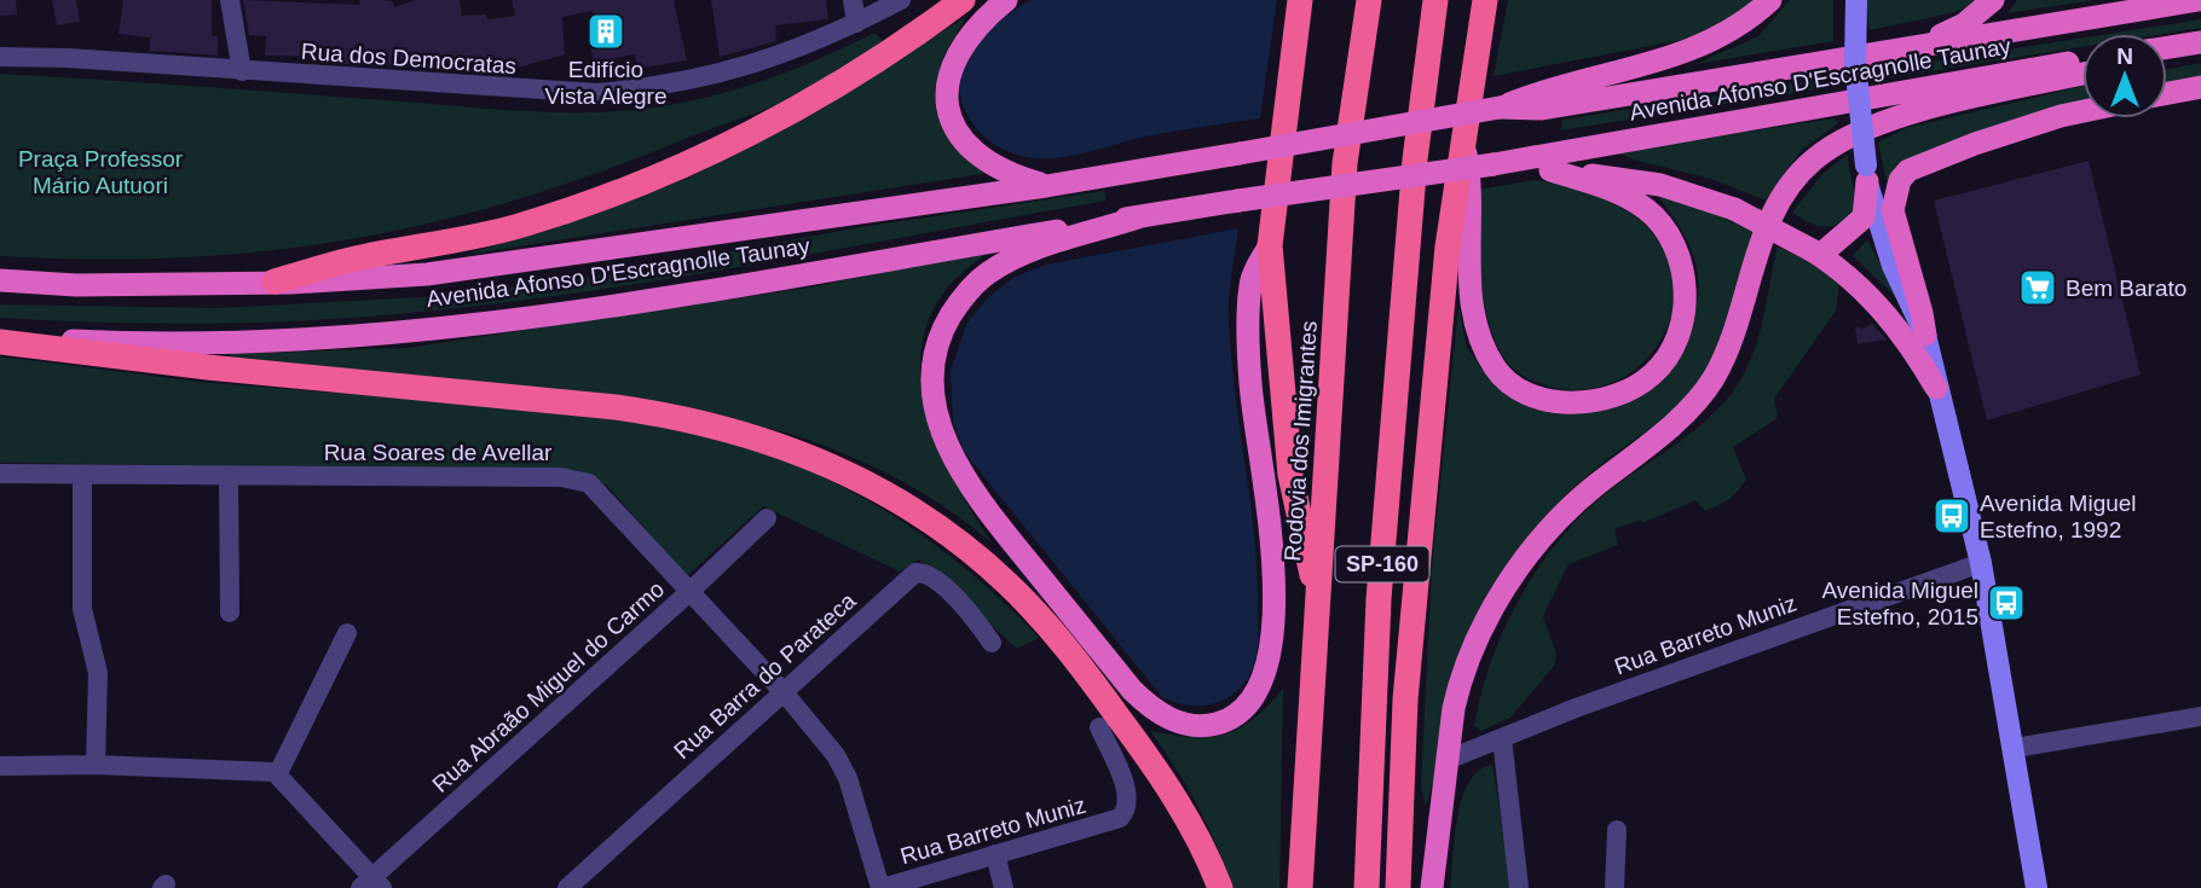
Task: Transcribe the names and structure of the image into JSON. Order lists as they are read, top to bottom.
{
  "streets": {
    "highway": ["Avenida Afonso D'Escragnolle Taunay", "Rodovia dos Imigrantes", "SP-160"],
    "street": [
      "Rua dos Democratas",
      "Rua Soares de Avellar",
      "Rua Barreto Muniz",
      "Rua Barra do Parateca",
      "Rua Abraão Miguel do Carmo"
    ]
  },
  "crossings": [
    ["Rua Soares de Avellar", "Rua Barreto Muniz"],
    ["Rua Soares de Avellar", "Rua Barra do Parateca"],
    ["Rua Soares de Avellar", "Rua Abraão Miguel do Carmo"]
  ],
  "parks": ["Praça Professor Mário Autuori"],
  "places": {
    "building": ["Edifício Vista Alegre"],
    "supermarket": ["Bem Barato"],
    "bus stop": ["Avenida Miguel Estefno, 1992", "Avenida Miguel Estefno, 2015"]
  },
  "north": "top"
}
